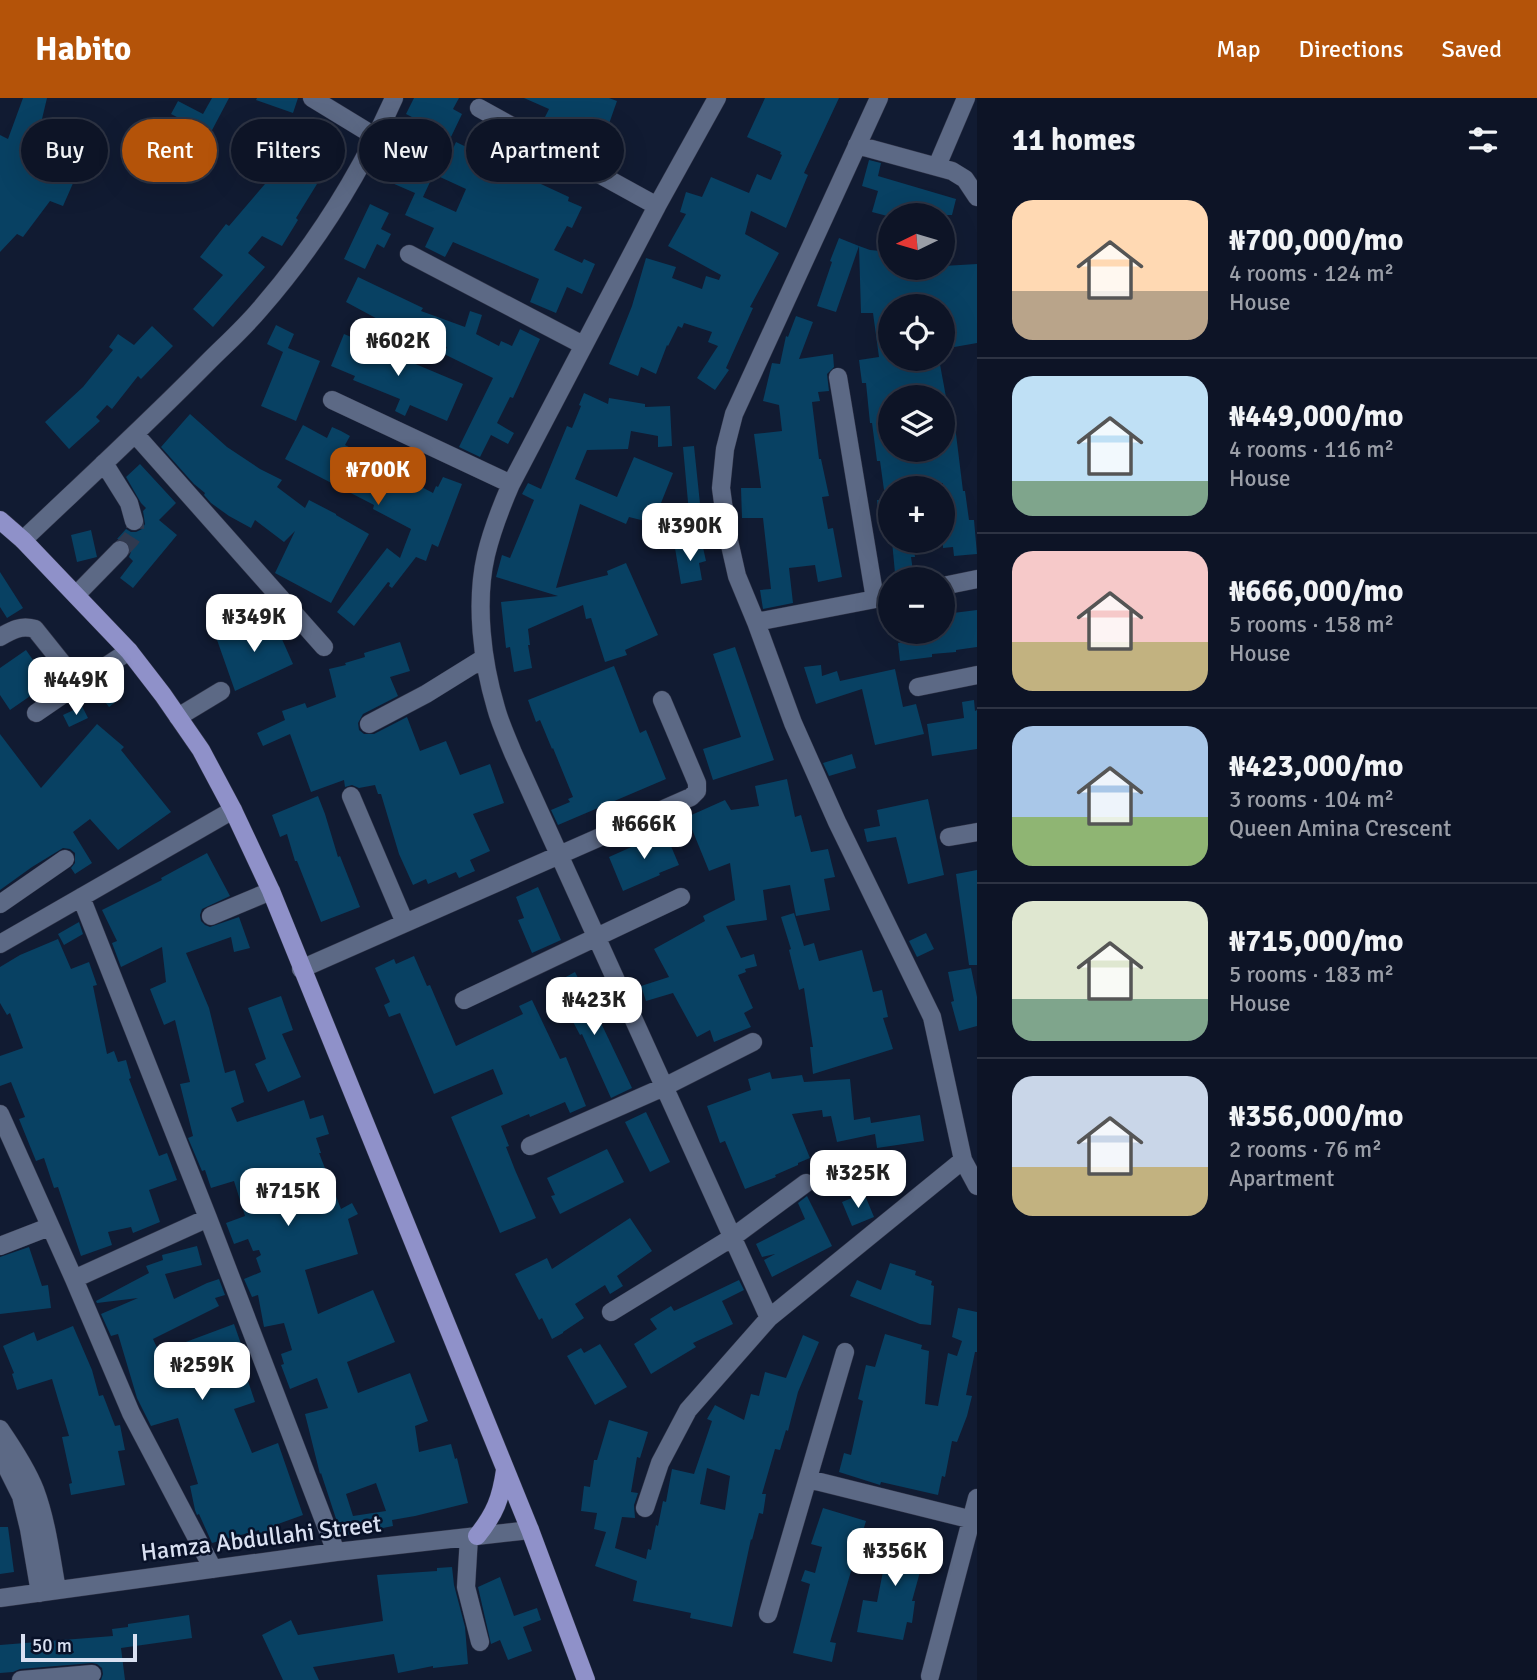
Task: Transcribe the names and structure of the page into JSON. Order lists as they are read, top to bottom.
{
  "streets": {
    "street": ["Hamza Abdullahi Street"]
  },
  "scale_bar": "50 m",
  "north": "left",
  "page": {
    "header": "Habito",
    "nav": ["Map", "Directions", "Saved"],
    "heading": "11 homes",
    "chip": [
      "Buy",
      "Rent",
      "Filters",
      "New",
      "Apartment"
    ],
    "list": [
      {
        "name": "₦700,000/mo",
        "note": "4 rooms · 124 m² · House"
      },
      {
        "name": "₦449,000/mo",
        "note": "4 rooms · 116 m² · House"
      },
      {
        "name": "₦666,000/mo",
        "note": "5 rooms · 158 m² · House"
      },
      {
        "name": "₦423,000/mo",
        "note": "3 rooms · 104 m² · Queen Amina Crescent"
      },
      {
        "name": "₦715,000/mo",
        "note": "5 rooms · 183 m² · House"
      },
      {
        "name": "₦356,000/mo",
        "note": "2 rooms · 76 m² · Apartment"
      }
    ],
    "map_buttons": ["+", "−"],
    "price": [
      "₦602K",
      "₦700K",
      "₦390K",
      "₦349K",
      "₦449K",
      "₦666K",
      "₦423K",
      "₦325K",
      "₦715K",
      "₦259K",
      "₦356K"
    ],
    "scale": "50 m"
  }
}
